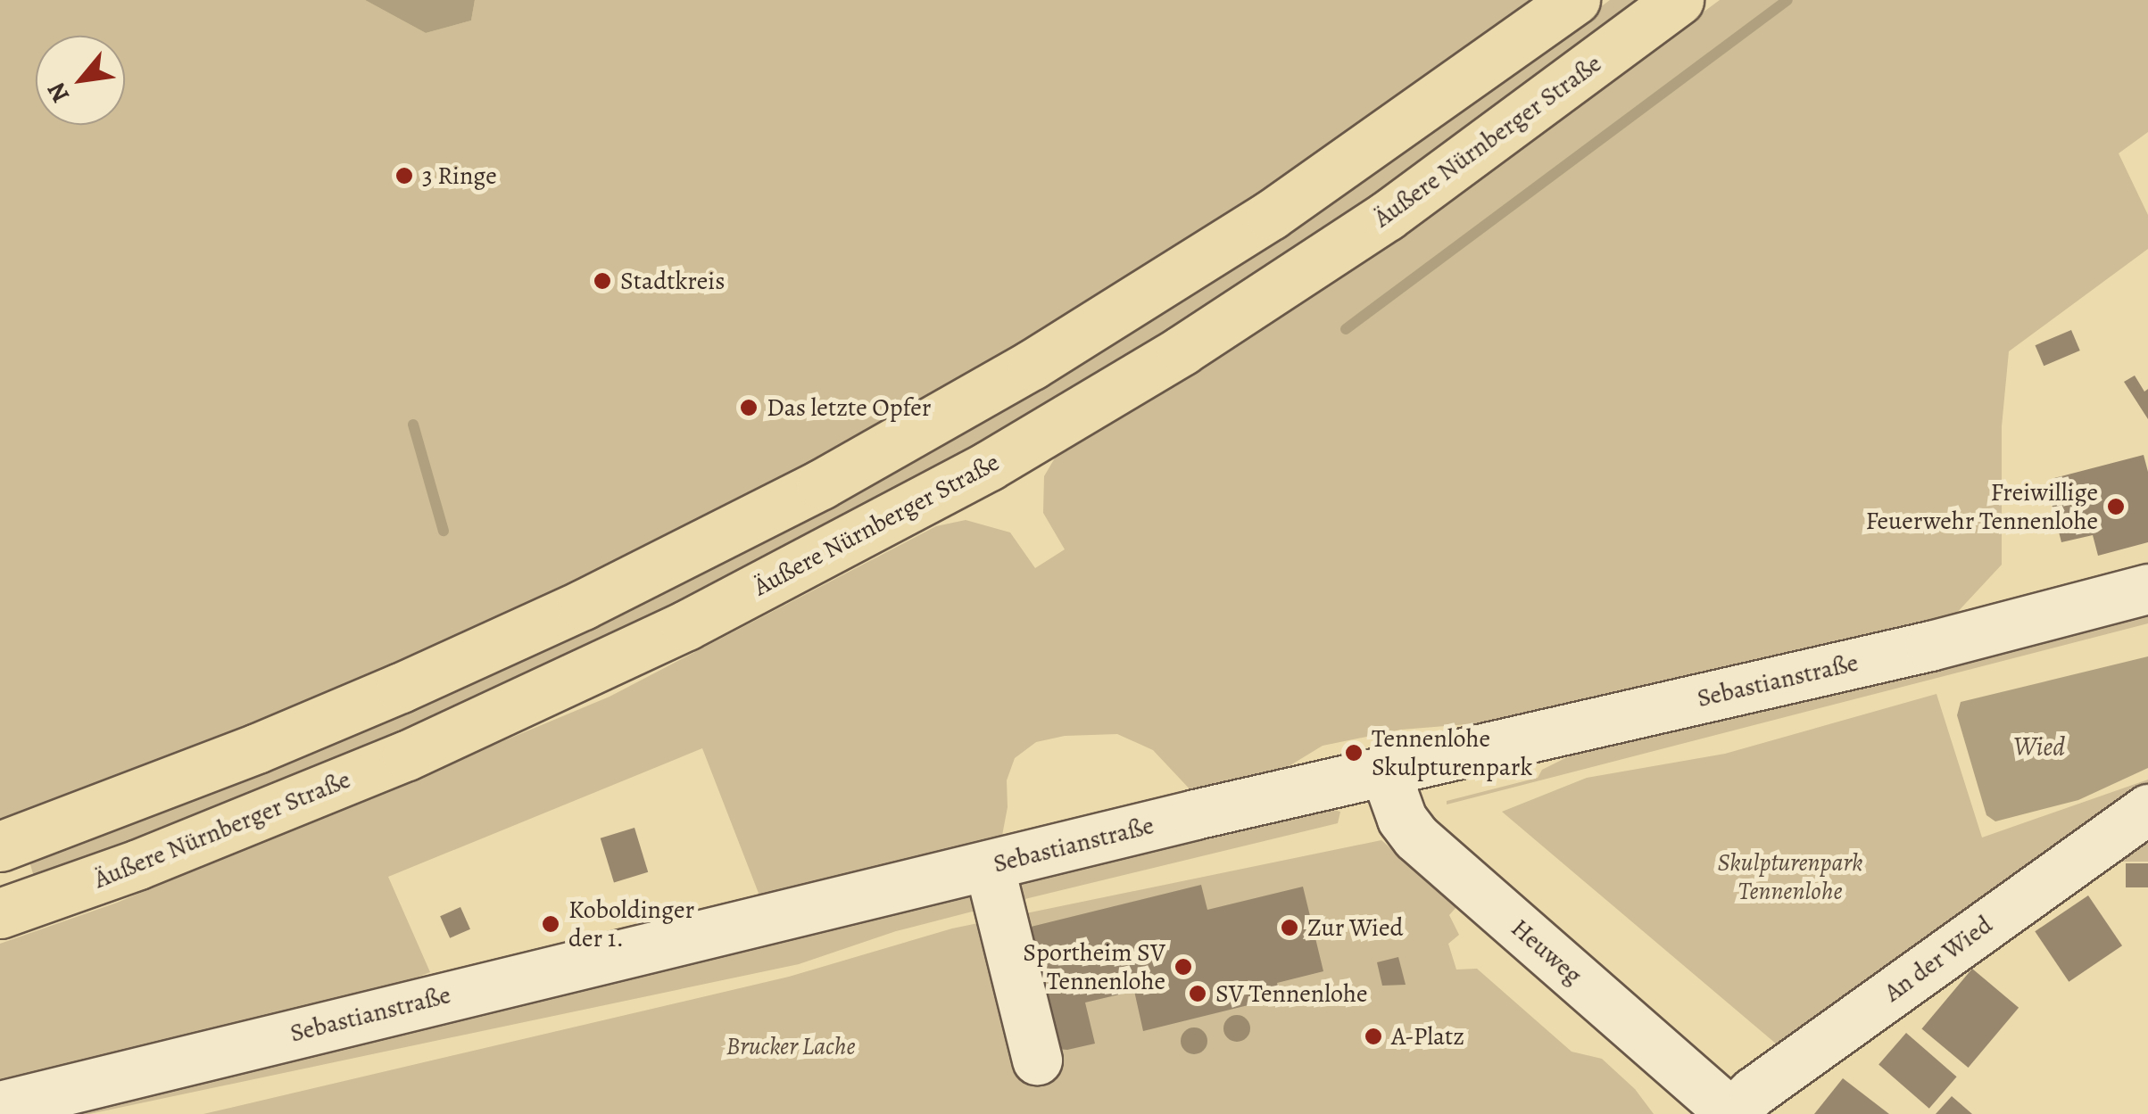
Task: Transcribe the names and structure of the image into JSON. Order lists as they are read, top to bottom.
{
  "streets": {
    "highway": ["Äußere Nürnberger Straße"],
    "street": ["Sebastianstraße", "Heuweg", "An der Wied"]
  },
  "crossings": [
    ["Sebastianstraße", "Heuweg"],
    ["Heuweg", "An der Wied"]
  ],
  "water": ["Wied"],
  "parks": ["Skulpturenpark Tennenlohe", "Brucker Lache"],
  "places": [
    "3 Ringe",
    "Stadtkreis",
    "Das letzte Opfer",
    "Freiwillige Feuerwehr Tennenlohe",
    "Tennenlohe Skulpturenpark",
    "Koboldinger der 1.",
    "Zur Wied",
    "Sportheim SV Tennenlohe",
    "SV Tennenlohe",
    "A-Platz"
  ],
  "north": "bottom left"
}
